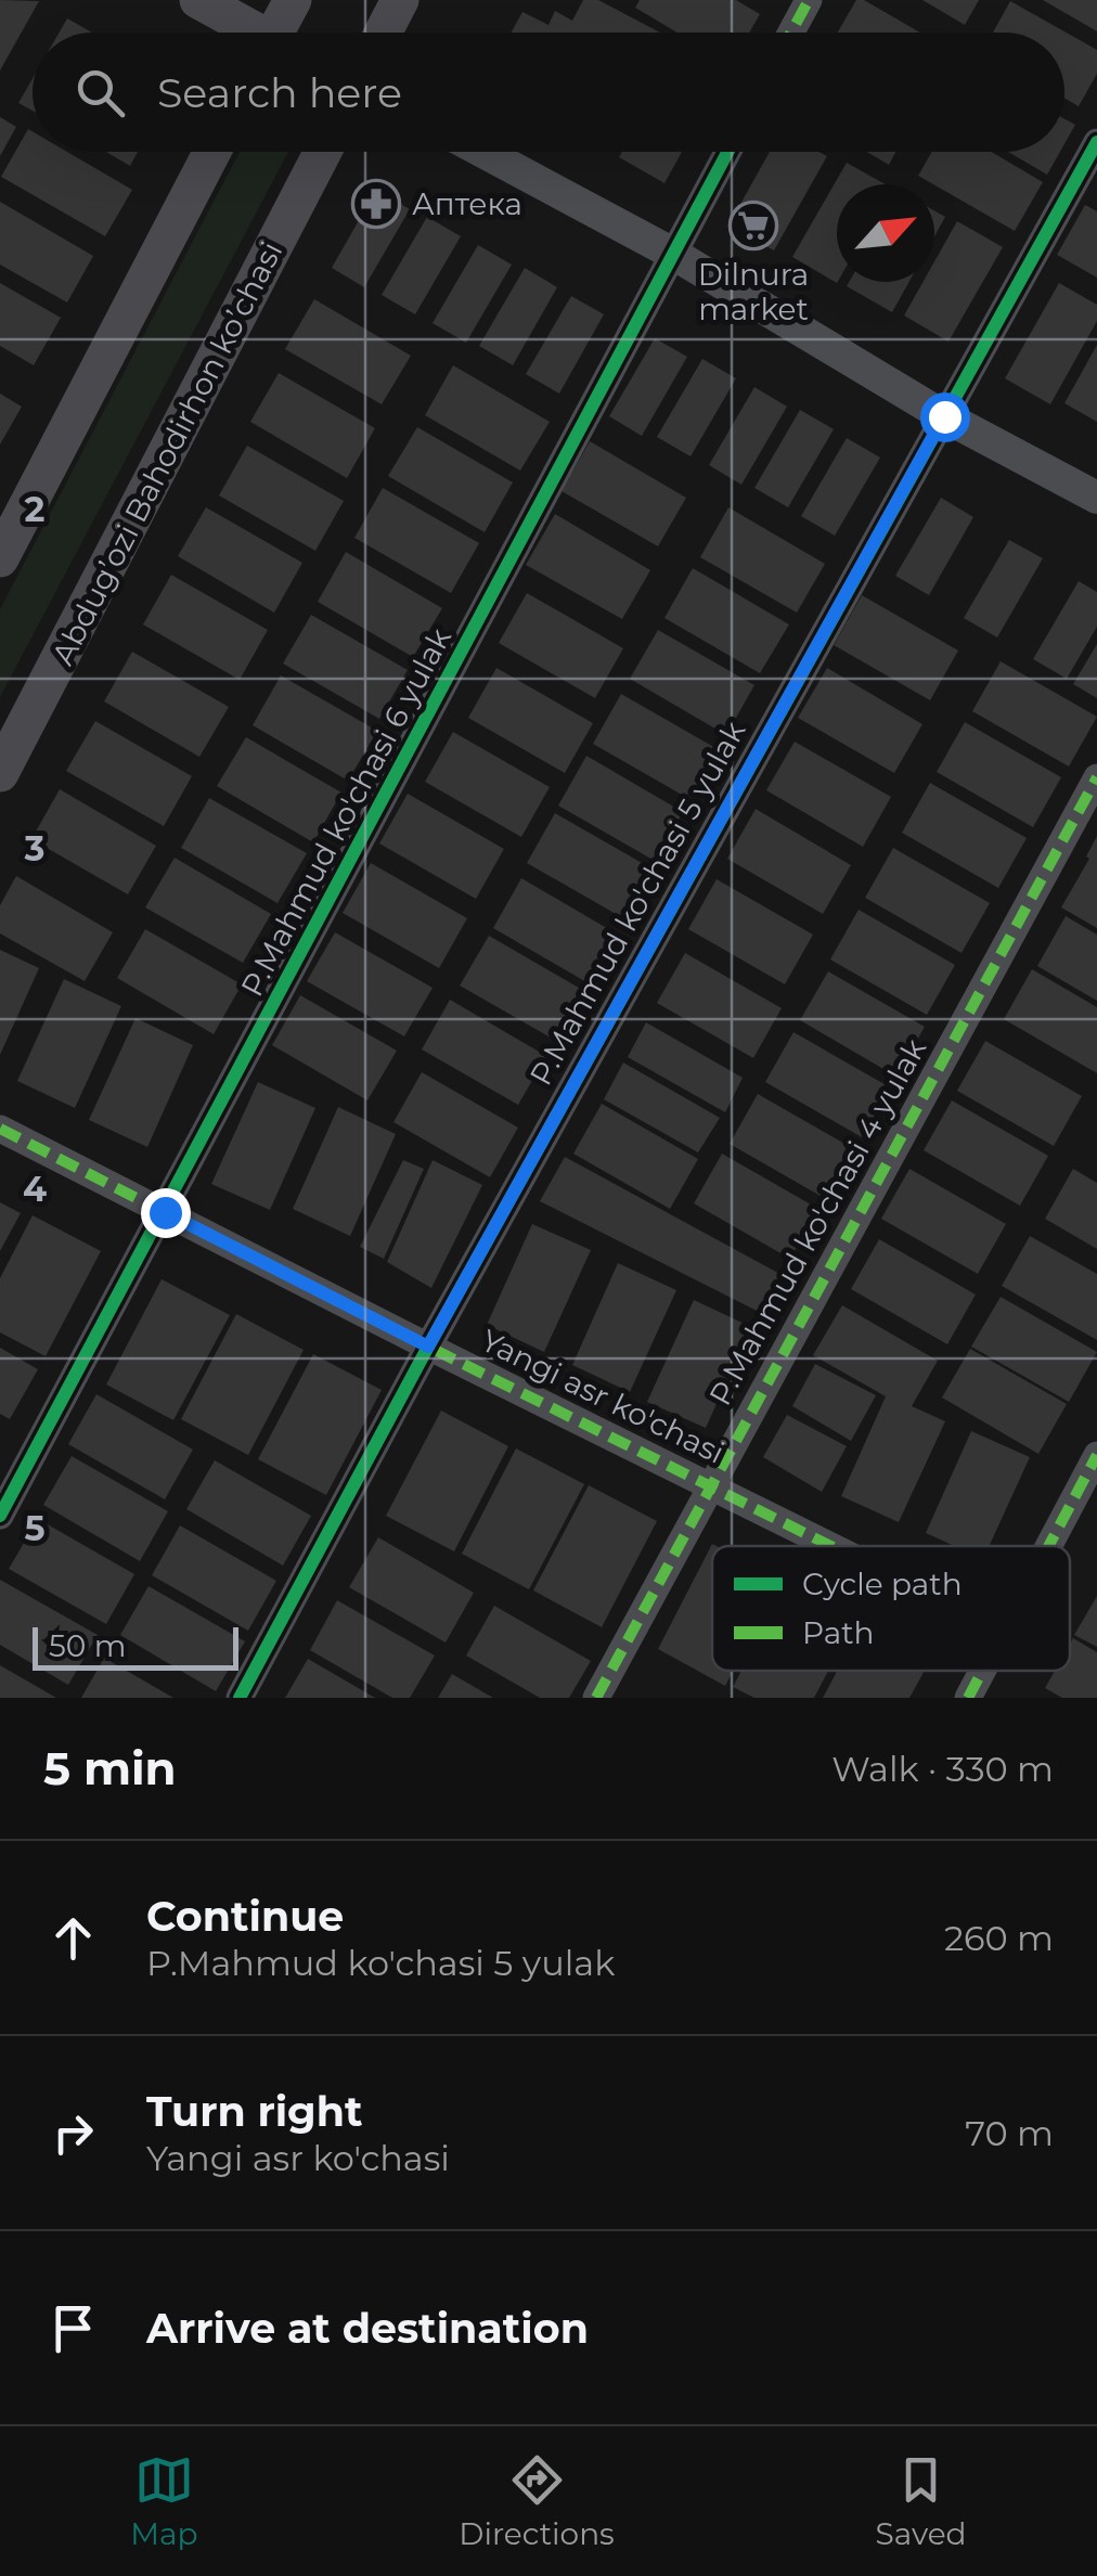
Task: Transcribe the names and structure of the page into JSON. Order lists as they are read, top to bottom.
{
  "streets": {
    "main road": ["Abdug’ozi Bahodirhon ko’chasi"],
    "street": [
      "P.Mahmud ko'chasi 6 yulak",
      "P.Mahmud ko'chasi 5 yulak",
      "P.Mahmud ko'chasi 4 yulak",
      "Yangi asr ko'chasi"
    ]
  },
  "crossings": [
    ["P.Mahmud ko'chasi 6 yulak", "Yangi asr ko'chasi"],
    ["P.Mahmud ko'chasi 5 yulak", "Yangi asr ko'chasi"],
    ["P.Mahmud ko'chasi 4 yulak", "Yangi asr ko'chasi"]
  ],
  "places": {
    "pharmacy": ["Аптека"],
    "supermarket": ["Dilnura market"]
  },
  "legend": ["Cycle path", "Path"],
  "scale_bar": "50 m",
  "north": "top right",
  "page": {
    "search": "Search here",
    "scale": "50 m",
    "heading": ["5 min", "Walk · 330 m"],
    "list": [
      ["Continue", "P.Mahmud ko'chasi 5 yulak", "260 m"],
      ["Turn right", "Yangi asr ko'chasi", "70 m"],
      "Arrive at destination"
    ],
    "nav": ["Map", "Directions", "Saved"]
  },
  "grid": {
    "rows": [
      "2",
      "3",
      "4",
      "5"
    ]
  }
}
